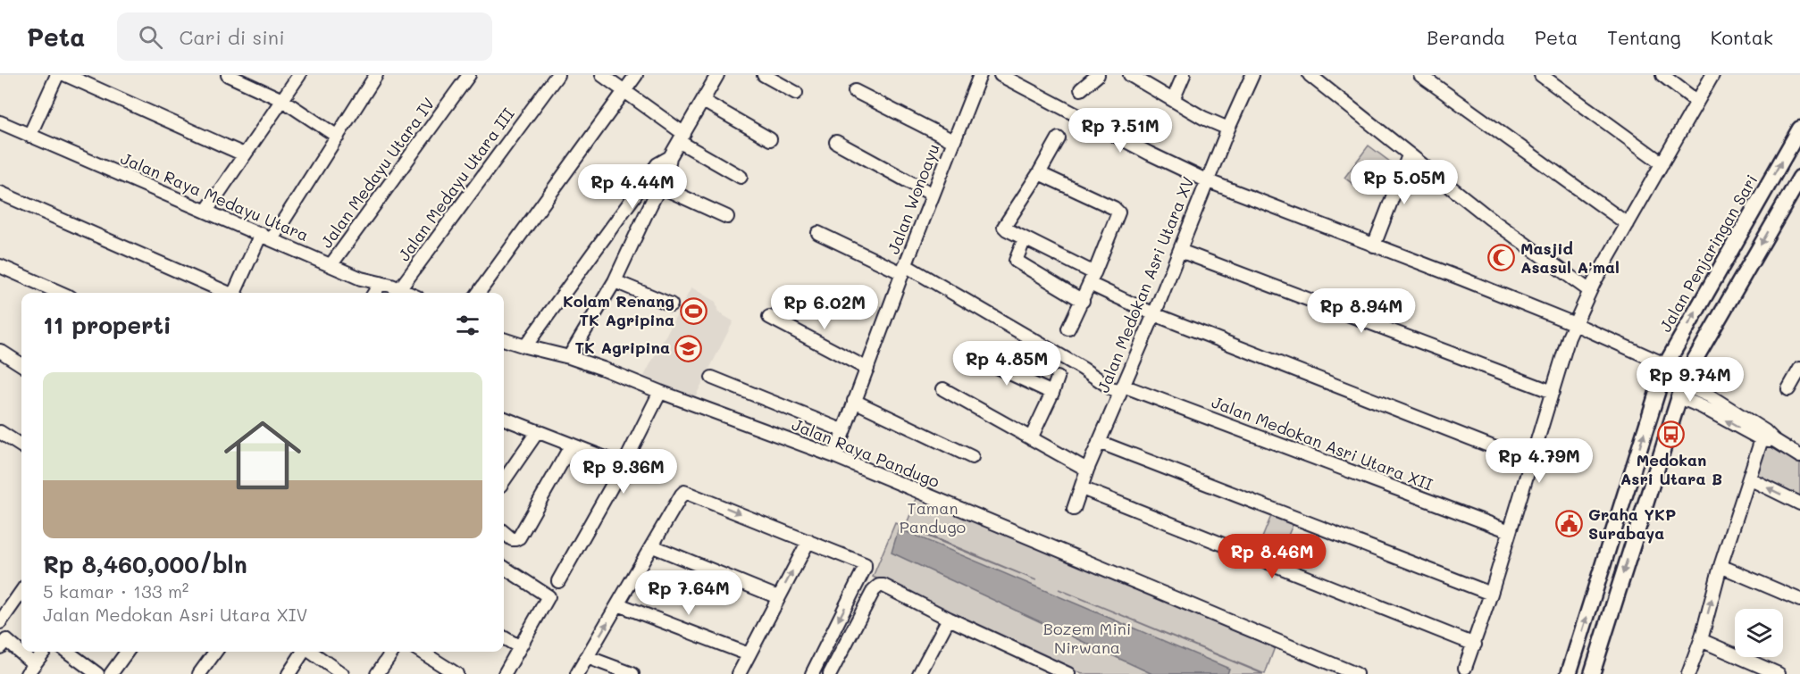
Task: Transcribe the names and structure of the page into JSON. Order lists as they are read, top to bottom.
{
  "streets": {
    "street": [
      "Jalan Medayu Utara IV",
      "Jalan Medayu Utara III",
      "Jalan Raya Medayu Utara",
      "Jalan Wonoayu",
      "Jalan Penjaringan Sari",
      "Jalan Medokan Asri Utara XV",
      "Jalan Medokan Asri Utara XII",
      "Jalan Raya Pandugo"
    ]
  },
  "crossings": [
    ["Jalan Medayu Utara IV", "Jalan Raya Medayu Utara"],
    ["Jalan Medayu Utara III", "Jalan Raya Medayu Utara"],
    ["Jalan Wonoayu", "Jalan Medokan Asri Utara XII"],
    ["Jalan Wonoayu", "Jalan Raya Pandugo"],
    ["Jalan Medokan Asri Utara XV", "Jalan Medokan Asri Utara XII"]
  ],
  "parks": ["Taman Pandugo", "Bozem Mini Nirwana"],
  "places": {
    "mosque": ["Masjid Asasul A'mal"],
    "sports": ["Kolam Renang TK Agripina"],
    "school or university": ["TK Agripina"],
    "bus stop": ["Medokan Asri Utara B"],
    "public building": ["Graha YKP Surabaya"]
  },
  "page": {
    "header": "Peta",
    "search": "Cari di sini",
    "nav": [
      "Beranda",
      "Peta",
      "Tentang",
      "Kontak"
    ],
    "price": [
      "Rp 7.51M",
      "Rp 5.05M",
      "Rp 4.44M",
      "Rp 6.02M",
      "Rp 8.94M",
      "Rp 4.85M",
      "Rp 9.74M",
      "Rp 4.79M",
      "Rp 9.36M",
      "Rp 8.46M",
      "Rp 7.64M"
    ],
    "heading": "11 properti",
    "list": [
      {
        "name": "Rp 8,460,000/bln",
        "note": "5 kamar · 133 m² · Jalan Medokan Asri Utara XIV"
      }
    ]
  }
}
